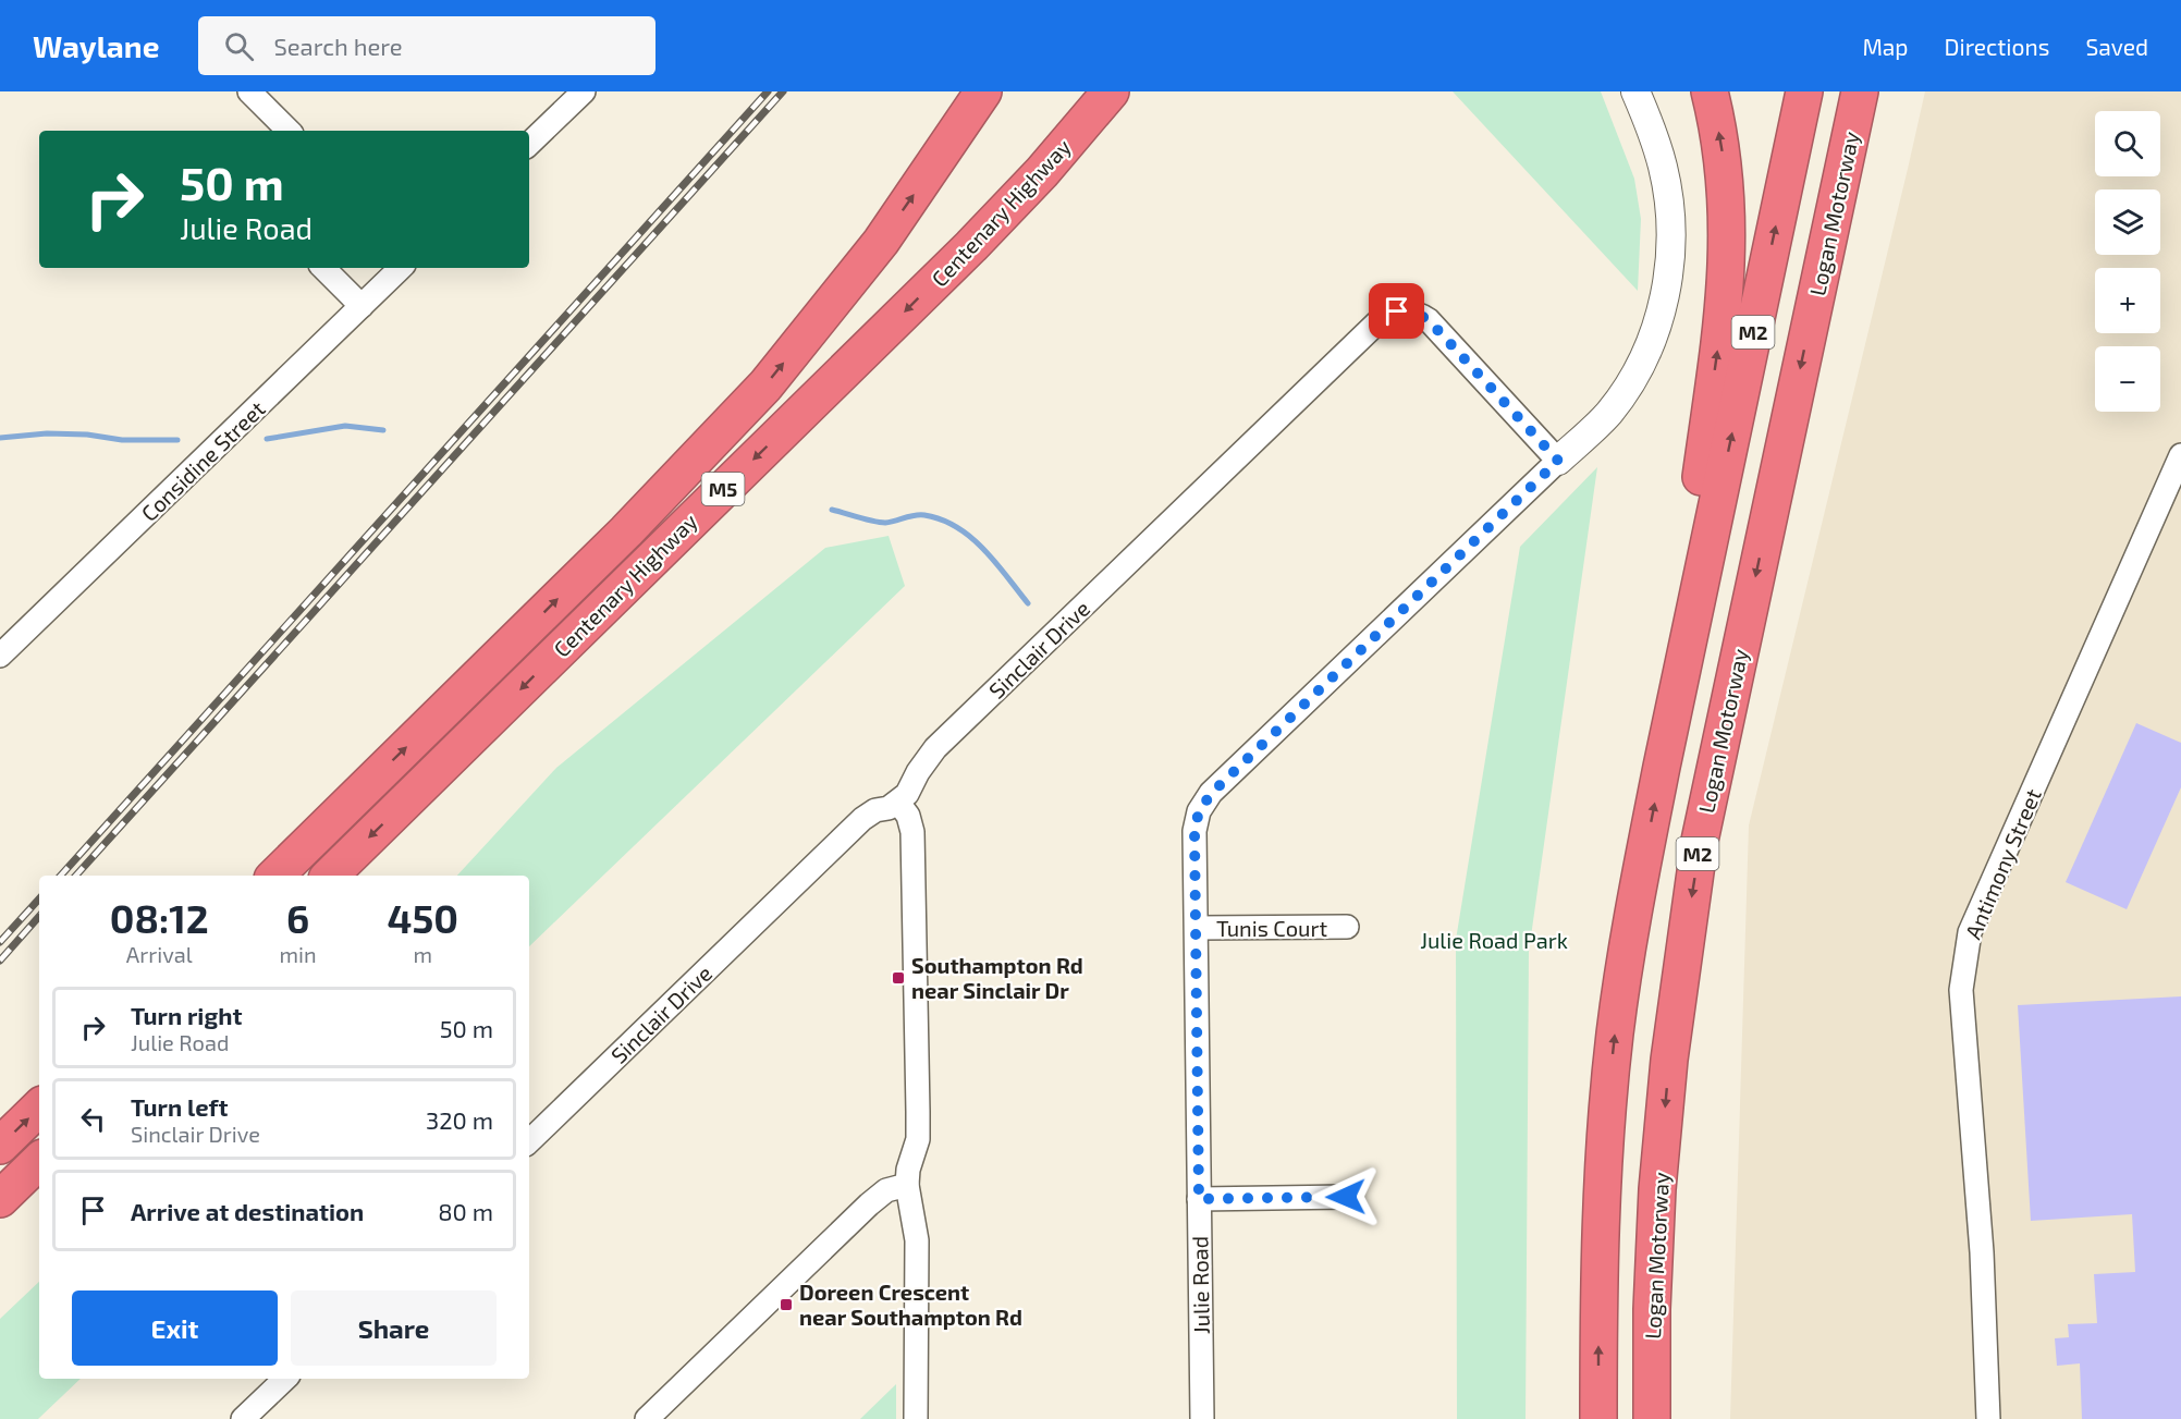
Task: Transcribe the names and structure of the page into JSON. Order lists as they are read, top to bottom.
{
  "streets": {
    "highway": [
      "Centenary Highway",
      "Logan Motorway",
      "M2",
      "M5"
    ],
    "street": [
      "Considine Street",
      "Sinclair Drive",
      "Antimony Street",
      "Tunis Court",
      "Julie Road"
    ]
  },
  "crossings": [
    ["Sinclair Drive", "Julie Road"],
    ["Tunis Court", "Julie Road"]
  ],
  "parks": ["Julie Road Park"],
  "places": {
    "transit": ["Southampton Rd near Sinclair Dr", "Doreen Crescent near Southampton Rd"]
  },
  "page": {
    "header": "Waylane",
    "search": "Search here",
    "nav": ["Map", "Directions", "Saved"],
    "map_buttons": ["+", "−"],
    "turn": ["50 m", "Julie Road"],
    "eta": [
      "08:12",
      "Arrival",
      "6",
      "min",
      "450",
      "m"
    ],
    "list": [
      {
        "name": "Turn right",
        "note": "Julie Road",
        "value": "50 m"
      },
      {
        "name": "Turn left",
        "note": "Sinclair Drive",
        "value": "320 m"
      },
      {
        "name": "Arrive at destination",
        "value": "80 m"
      }
    ],
    "buttons": ["Exit", "Share"]
  }
}
